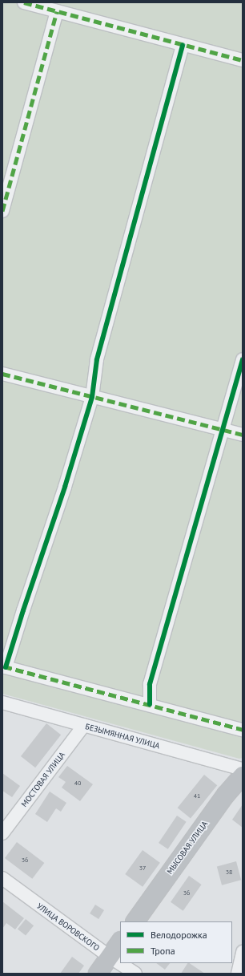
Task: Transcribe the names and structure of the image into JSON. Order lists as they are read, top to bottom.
{
  "streets": {
    "street": [
      "БЕЗЫМЯННАЯ УЛИЦА",
      "МОСТОВАЯ УЛИЦА",
      "МЫСОВАЯ УЛИЦА",
      "УЛИЦА ВОРОВСКОГО"
    ]
  },
  "crossings": [
    ["БЕЗЫМЯННАЯ УЛИЦА", "МОСТОВАЯ УЛИЦА"]
  ],
  "house_numbers": [
    "40",
    "41",
    "36",
    "37",
    "38",
    "36"
  ],
  "legend": ["Велодорожка", "Тропа"]
}
